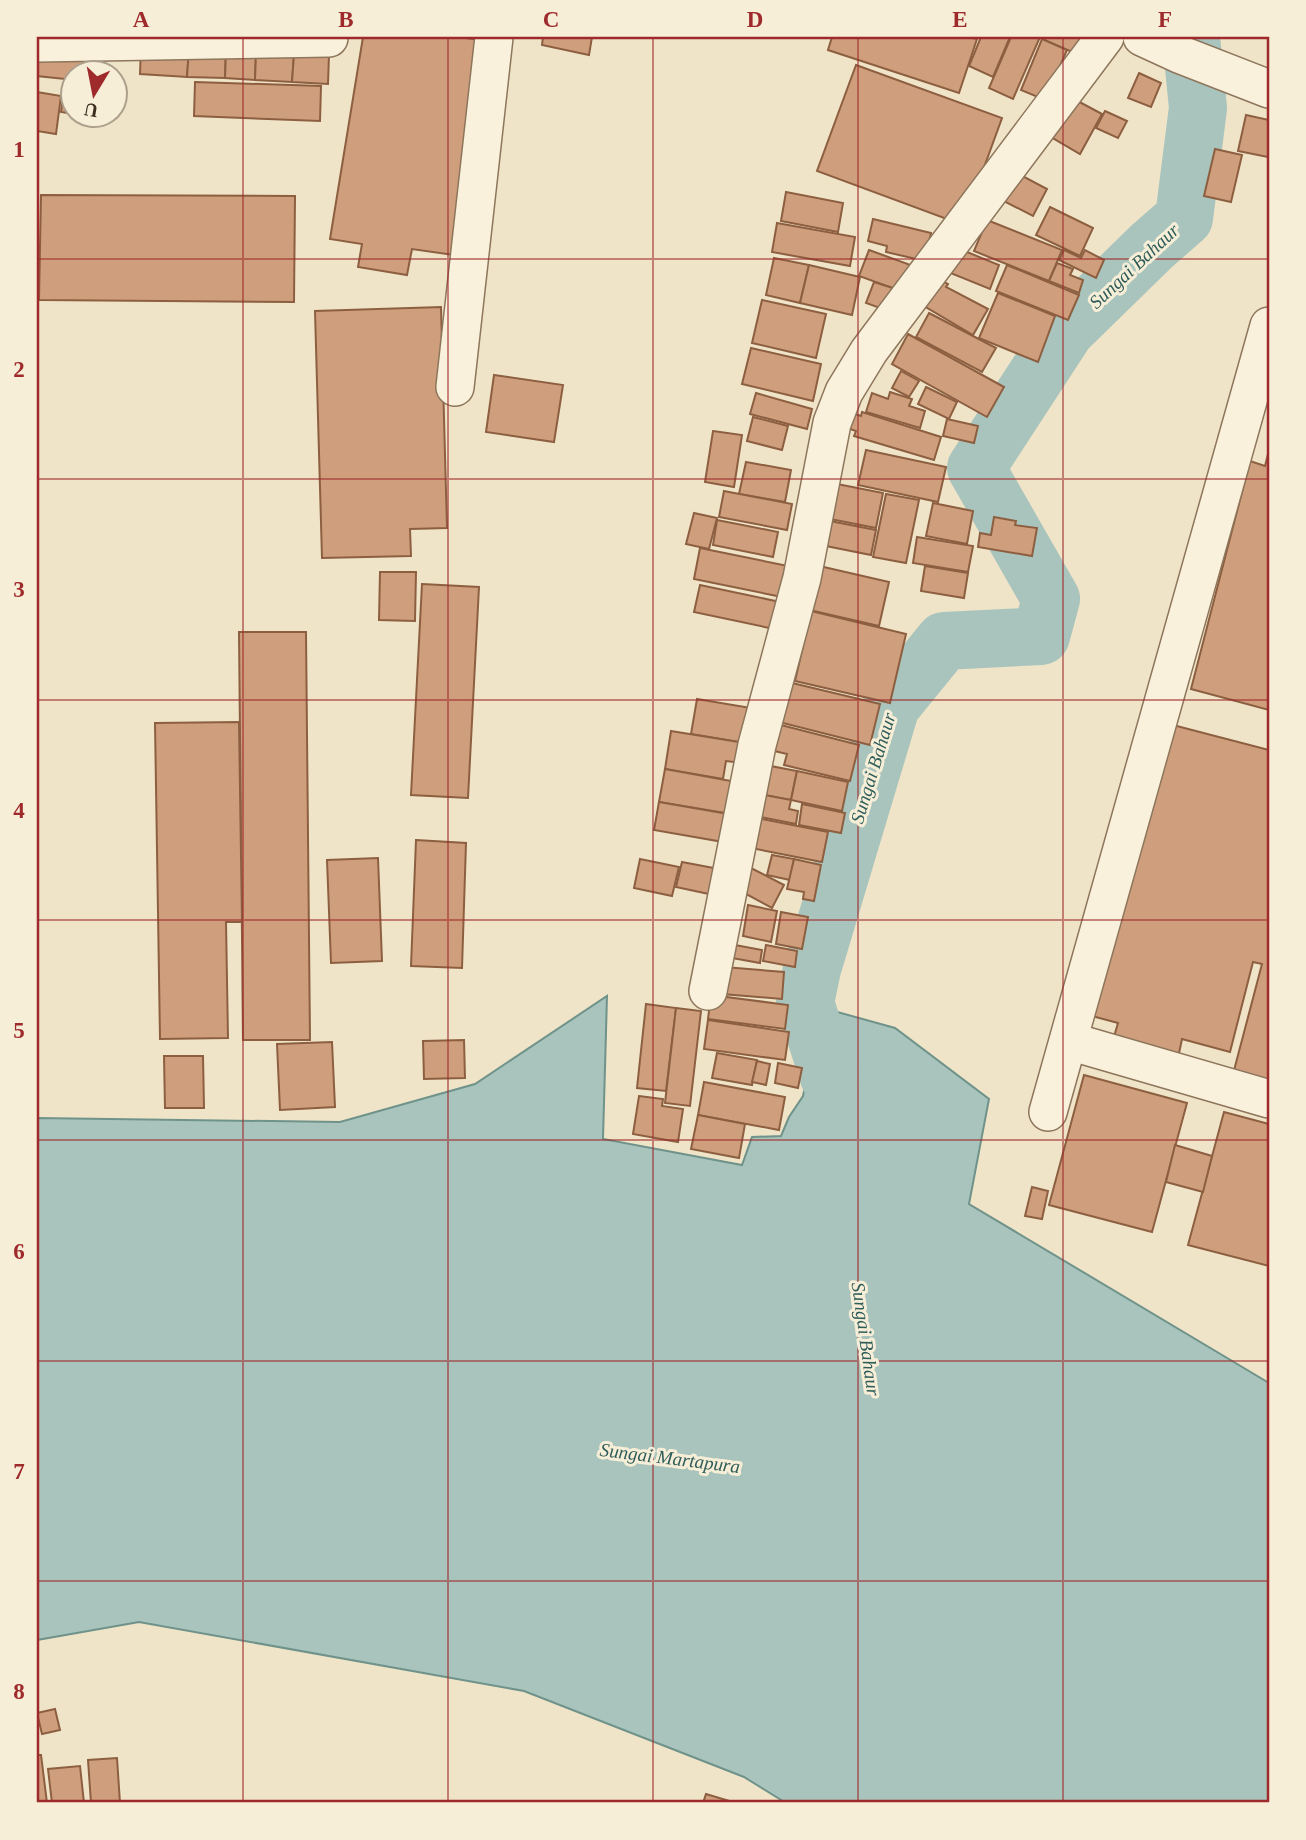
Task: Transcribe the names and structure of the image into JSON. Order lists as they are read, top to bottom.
{
  "water": ["Sungai Bahaur", "Sungai Martapura"],
  "north": "bottom",
  "grid": {
    "columns": [
      "A",
      "B",
      "C",
      "D",
      "E",
      "F"
    ],
    "rows": [
      "1",
      "2",
      "3",
      "4",
      "5",
      "6",
      "7",
      "8"
    ]
  }
}
